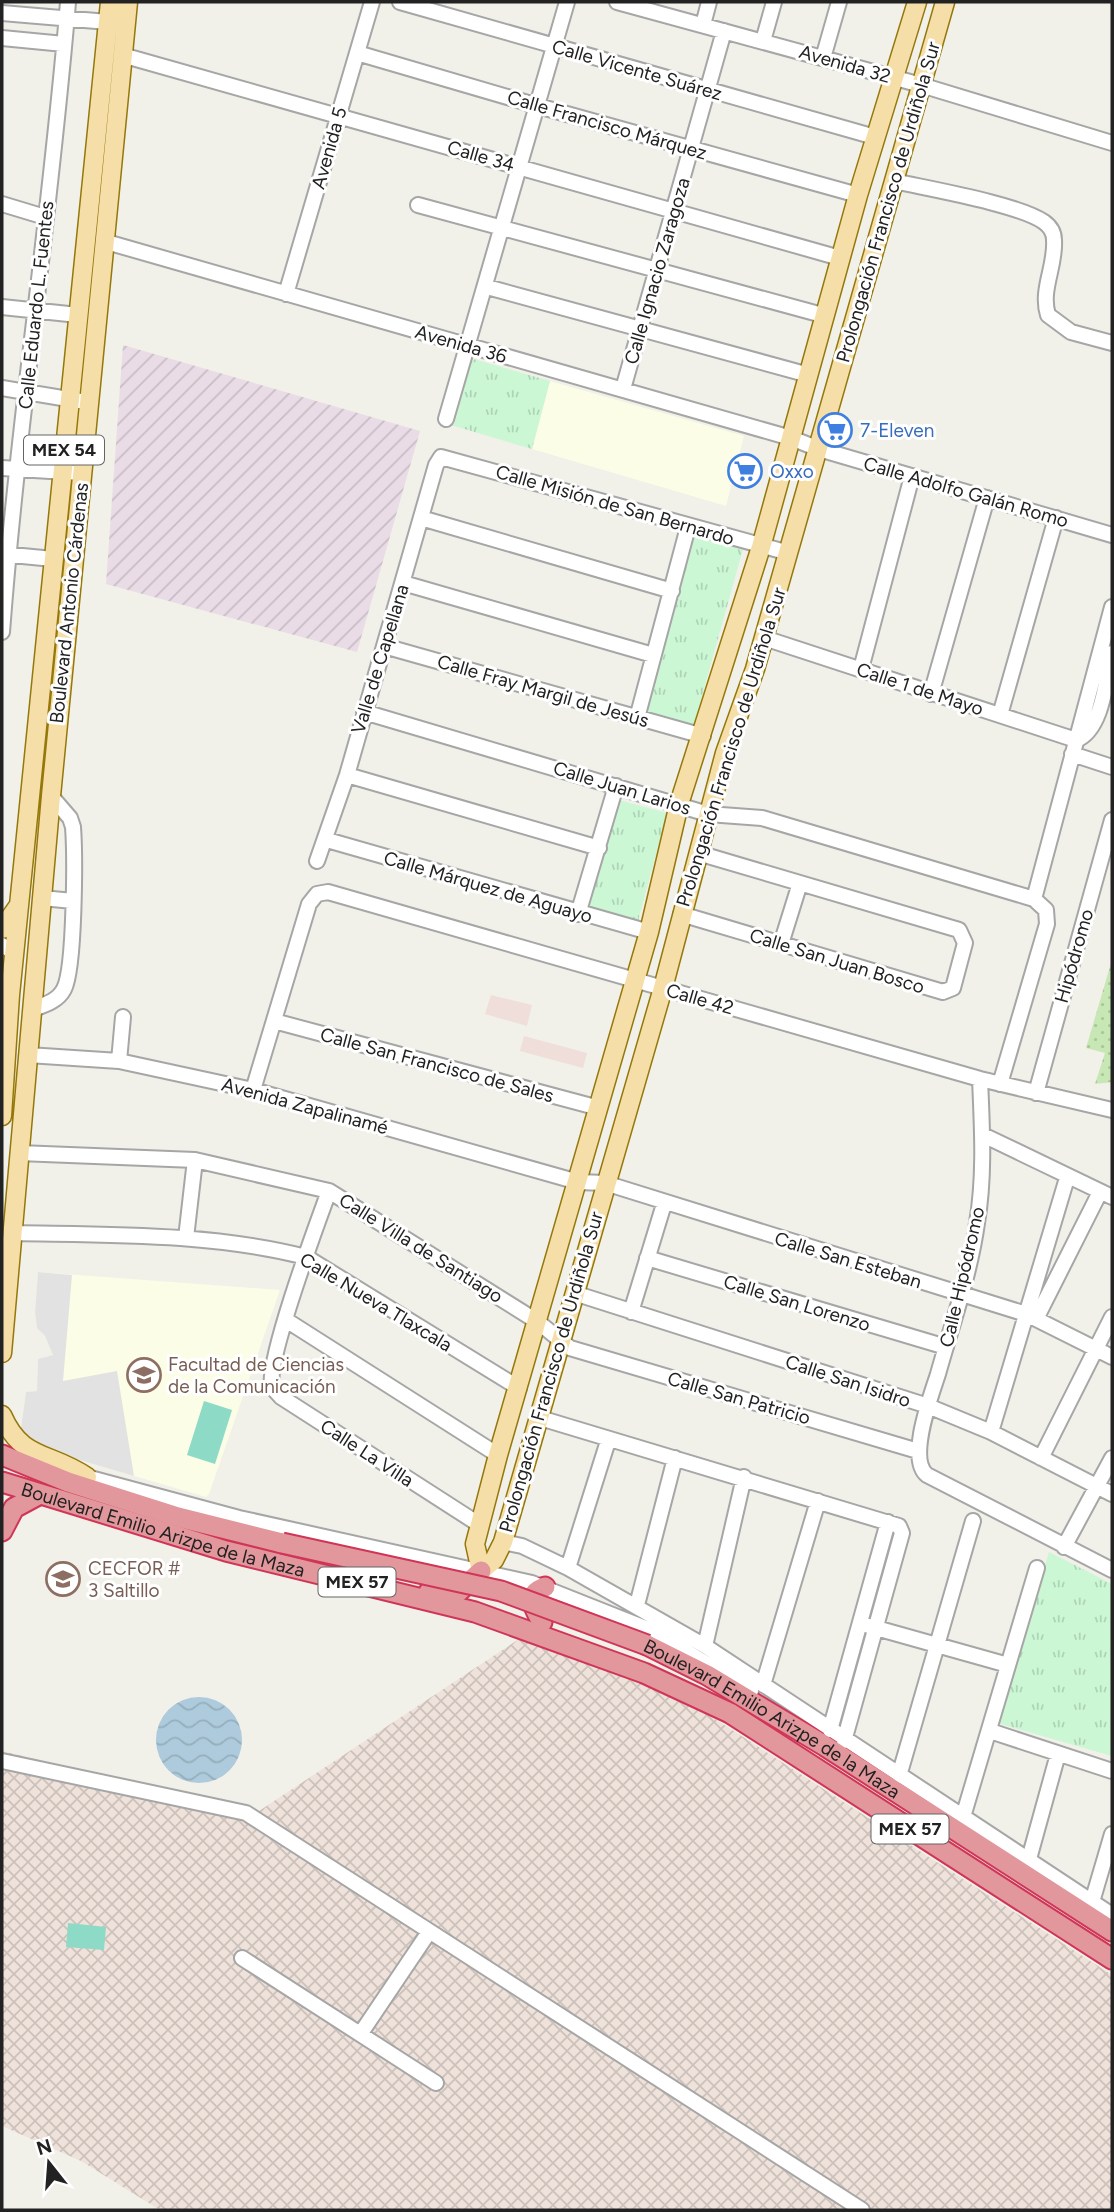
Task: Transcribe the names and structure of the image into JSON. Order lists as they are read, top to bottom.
{
  "streets": {
    "highway": ["Boulevard Emilio Arizpe de la Maza", "MEX 57"],
    "main road": ["Prolongación Francisco de Urdiñola Sur", "MEX 54", "Boulevard Antonio Cárdenas"],
    "street": [
      "Avenida 32",
      "Calle Vicente Suárez",
      "Calle Francisco Márquez",
      "Avenida 5",
      "Calle 34",
      "Calle Ignacio Zaragoza",
      "Calle Eduardo L. Fuentes",
      "Avenida 36",
      "Calle Adolfo Galán Romo",
      "Calle Misión de San Bernardo",
      "Valle de Capellana",
      "Calle 1 de Mayo",
      "Calle Fray Margil de Jesús",
      "Calle Juan Larios",
      "Calle Márquez de Aguayo",
      "Hipódromo",
      "Calle San Juan Bosco",
      "Calle 42",
      "Calle San Francisco de Sales",
      "Avenida Zapalinamé",
      "Calle Villa de Santiago",
      "Calle San Esteban",
      "Calle Hipódromo",
      "Calle Nueva Tlaxcala",
      "Calle San Lorenzo",
      "Calle San Isidro",
      "Calle San Patricio",
      "Calle La Villa"
    ]
  },
  "crossings": [
    ["Avenida 32", "Prolongación Francisco de Urdiñola Sur"],
    ["Avenida 32", "Calle Ignacio Zaragoza"],
    ["Calle Vicente Suárez", "Prolongación Francisco de Urdiñola Sur"],
    ["Calle Vicente Suárez", "Calle Ignacio Zaragoza"],
    ["Calle Francisco Márquez", "Avenida 5"],
    ["Calle Francisco Márquez", "Prolongación Francisco de Urdiñola Sur"],
    ["Calle Francisco Márquez", "Calle Ignacio Zaragoza"],
    ["Avenida 5", "Calle 34"],
    ["Avenida 5", "Avenida 36"],
    ["Calle 34", "Prolongación Francisco de Urdiñola Sur"],
    ["Calle 34", "Calle Ignacio Zaragoza"],
    ["Calle 34", "Boulevard Antonio Cárdenas"],
    ["Prolongación Francisco de Urdiñola Sur", "Avenida 36"],
    ["Prolongación Francisco de Urdiñola Sur", "Calle Adolfo Galán Romo"],
    ["Prolongación Francisco de Urdiñola Sur", "Calle Misión de San Bernardo"],
    ["Prolongación Francisco de Urdiñola Sur", "Calle 1 de Mayo"],
    ["Prolongación Francisco de Urdiñola Sur", "Calle Fray Margil de Jesús"],
    ["Prolongación Francisco de Urdiñola Sur", "Calle Juan Larios"],
    ["Prolongación Francisco de Urdiñola Sur", "Calle Márquez de Aguayo"],
    ["Prolongación Francisco de Urdiñola Sur", "Calle San Juan Bosco"],
    ["Prolongación Francisco de Urdiñola Sur", "Calle 42"],
    ["Prolongación Francisco de Urdiñola Sur", "Calle San Francisco de Sales"],
    ["Prolongación Francisco de Urdiñola Sur", "Avenida Zapalinamé"],
    ["Prolongación Francisco de Urdiñola Sur", "Calle Villa de Santiago"],
    ["Prolongación Francisco de Urdiñola Sur", "Calle San Esteban"],
    ["Prolongación Francisco de Urdiñola Sur", "Calle Nueva Tlaxcala"],
    ["Prolongación Francisco de Urdiñola Sur", "Calle San Isidro"],
    ["Prolongación Francisco de Urdiñola Sur", "Calle San Patricio"],
    ["Prolongación Francisco de Urdiñola Sur", "Calle La Villa"],
    ["Calle Ignacio Zaragoza", "Avenida 36"],
    ["Avenida 36", "Calle Adolfo Galán Romo"],
    ["Avenida 36", "Boulevard Antonio Cárdenas"],
    ["MEX 54", "Boulevard Antonio Cárdenas"],
    ["MEX 54", "Avenida Zapalinamé"],
    ["MEX 54", "Calle Villa de Santiago"],
    ["MEX 54", "Calle Nueva Tlaxcala"],
    ["Calle Misión de San Bernardo", "Valle de Capellana"],
    ["Valle de Capellana", "Calle Fray Margil de Jesús"],
    ["Valle de Capellana", "Calle Juan Larios"],
    ["Valle de Capellana", "Calle Márquez de Aguayo"],
    ["Hipódromo", "Calle 42"],
    ["Calle 42", "Calle San Francisco de Sales"],
    ["Calle 42", "Calle Hipódromo"],
    ["Avenida Zapalinamé", "Calle San Esteban"],
    ["Calle Villa de Santiago", "Calle San Patricio"],
    ["Calle San Esteban", "Calle Hipódromo"],
    ["Calle Hipódromo", "Calle San Lorenzo"],
    ["Calle Hipódromo", "Calle San Isidro"],
    ["Calle Hipódromo", "Calle San Patricio"]
  ],
  "places": {
    "supermarket": ["7-Eleven", "Oxxo"],
    "school or university": ["Facultad de Ciencias de la Comunicación", "CECFOR # 3 Saltillo"]
  },
  "north": "top"
}
